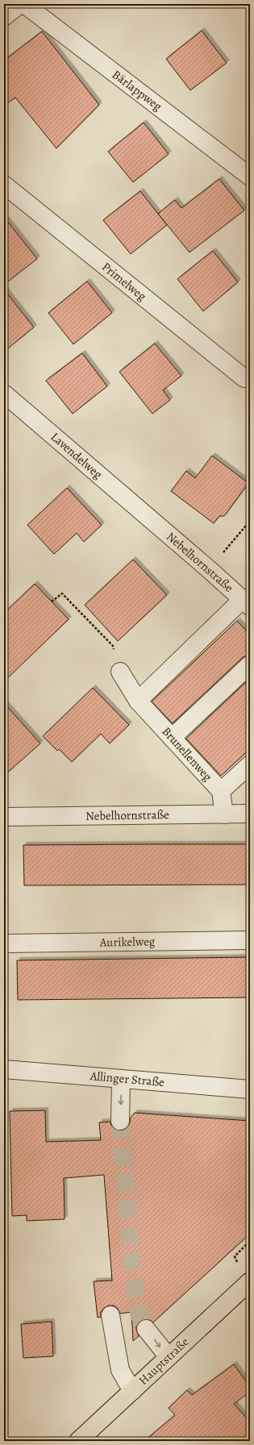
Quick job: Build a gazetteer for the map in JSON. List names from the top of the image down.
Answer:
{
  "streets": {
    "main road": ["Hauptstraße"],
    "street": [
      "Bärlappweg",
      "Primelweg",
      "Lavendelweg",
      "Nebelhornstraße",
      "Brunellenweg",
      "Aurikelweg",
      "Allinger Straße"
    ]
  },
  "crossings": [
    ["Lavendelweg", "Nebelhornstraße"],
    ["Nebelhornstraße", "Brunellenweg"]
  ]
}
